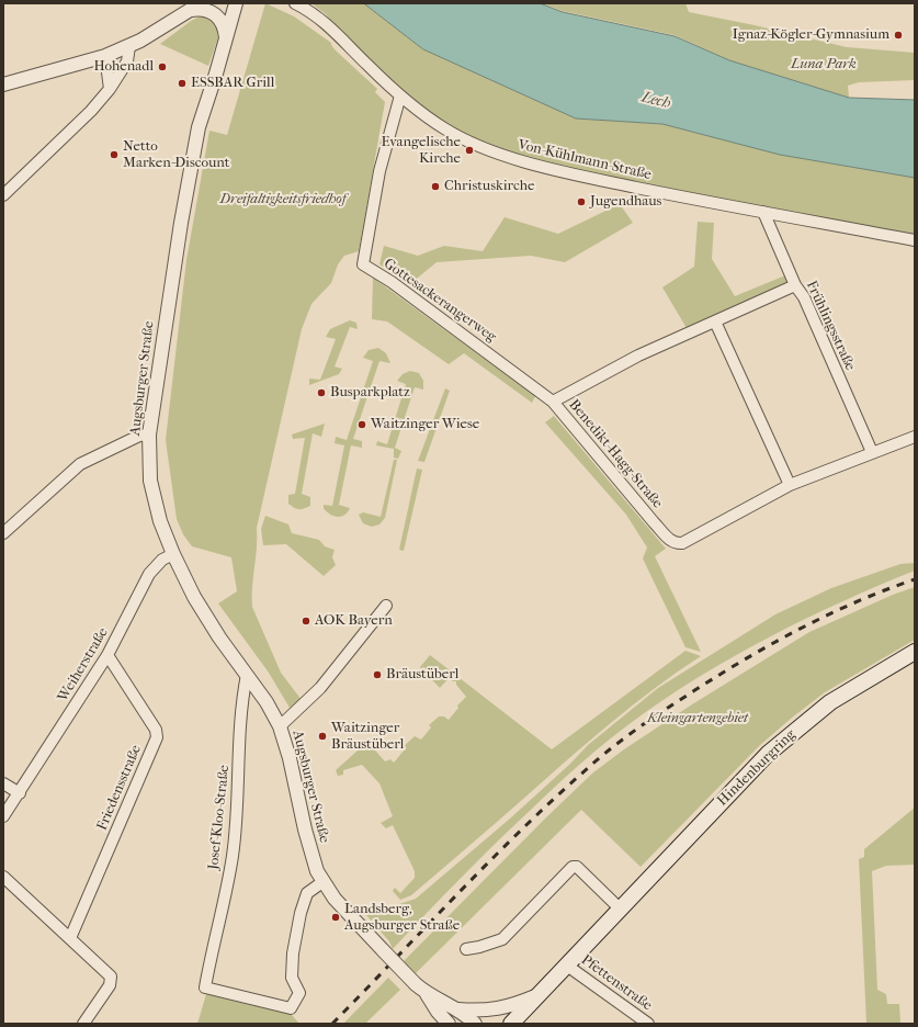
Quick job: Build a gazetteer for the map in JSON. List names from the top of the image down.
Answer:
{
  "streets": {
    "main road": ["Hindenburgring"],
    "street": [
      "Von-Kühlmann-Straße",
      "Gottesackerangerweg",
      "Frühlingsstraße",
      "Augsburger Straße",
      "Benedikt-Hagg-Straße",
      "Weiherstraße",
      "Friedensstraße",
      "Josef-Kloo-Straße",
      "Pfettenstraße"
    ]
  },
  "crossings": [
    ["Von-Kühlmann-Straße", "Gottesackerangerweg"],
    ["Von-Kühlmann-Straße", "Frühlingsstraße"],
    ["Gottesackerangerweg", "Benedikt-Hagg-Straße"],
    ["Frühlingsstraße", "Benedikt-Hagg-Straße"],
    ["Augsburger Straße", "Weiherstraße"],
    ["Augsburger Straße", "Josef-Kloo-Straße"],
    ["Weiherstraße", "Friedensstraße"],
    ["Hindenburgring", "Pfettenstraße"]
  ],
  "water": ["Lech"],
  "parks": ["Luna Park", "Dreifaltigkeitsfriedhof", "Kleingartengebiet"],
  "places": [
    "Ignaz-Kögler-Gymnasium",
    "Hohenadl",
    "ESSBAR Grill",
    "Evangelische Kirche",
    "Netto Marken-Discount",
    "Christuskirche",
    "Jugendhaus",
    "Busparkplatz",
    "Waitzinger Wiese",
    "AOK Bayern",
    "Bräustüberl",
    "Waitzinger Bräustüberl",
    "Landsberg, Augsburger Straße"
  ]
}
